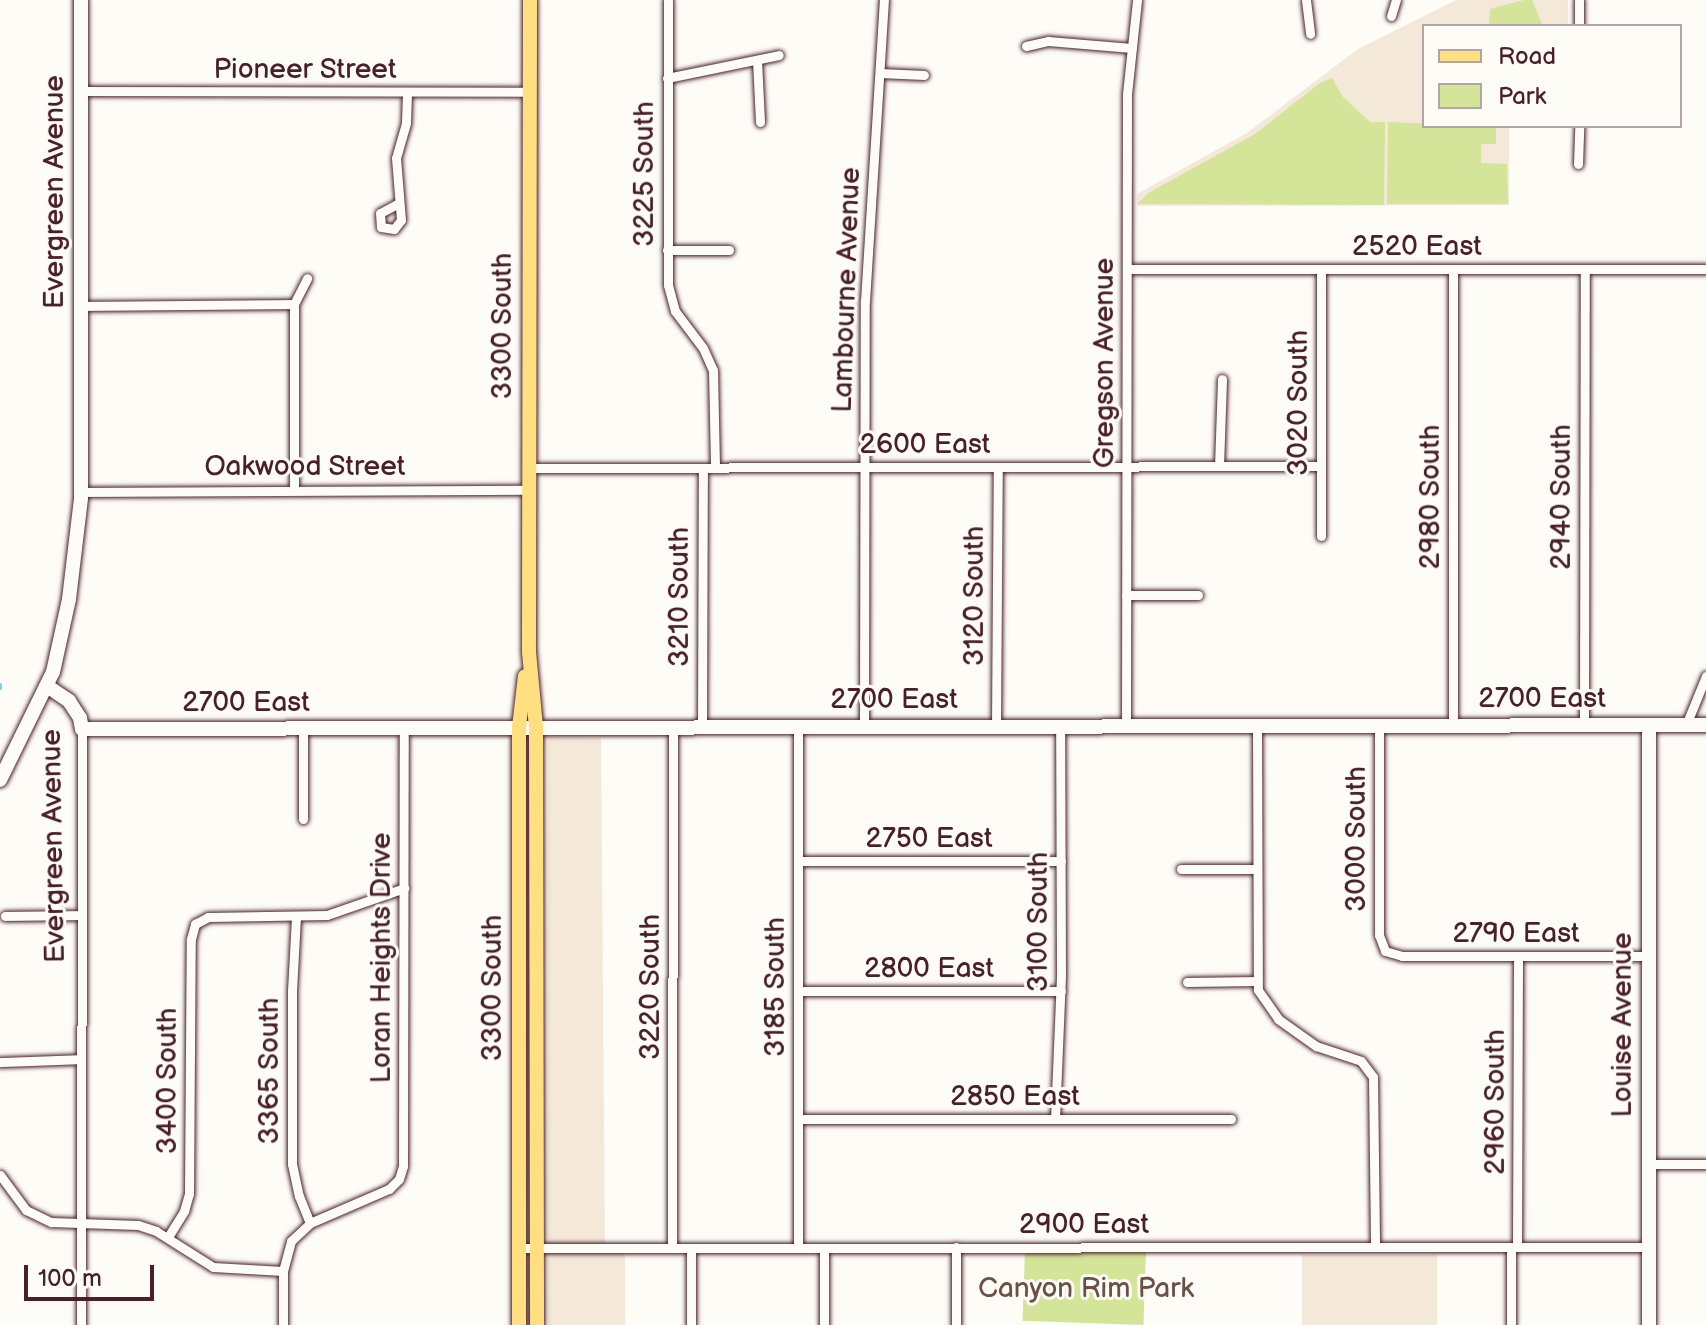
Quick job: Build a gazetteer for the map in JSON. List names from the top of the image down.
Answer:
{
  "streets": {
    "main road": ["3300 South"],
    "street": [
      "Pioneer Street",
      "3225 South",
      "Evergreen Avenue",
      "2520 East",
      "Lambourne Avenue",
      "Gregson Avenue",
      "3020 South",
      "2600 East",
      "Oakwood Street",
      "2980 South",
      "2940 South",
      "3120 South",
      "3210 South",
      "2700 East",
      "2750 East",
      "3000 South",
      "3100 South",
      "2790 East",
      "Loran Heights Drive",
      "2800 East",
      "3220 South",
      "3185 South",
      "Louise Avenue",
      "3365 South",
      "3400 South",
      "2850 East",
      "2960 South",
      "2900 East"
    ]
  },
  "crossings": [
    ["Pioneer Street", "Evergreen Avenue"],
    ["Pioneer Street", "3300 South"],
    ["3225 South", "2600 East"],
    ["Evergreen Avenue", "Oakwood Street"],
    ["Evergreen Avenue", "2700 East"],
    ["2520 East", "Gregson Avenue"],
    ["2520 East", "3020 South"],
    ["2520 East", "2980 South"],
    ["2520 East", "2940 South"],
    ["Lambourne Avenue", "2600 East"],
    ["Lambourne Avenue", "2700 East"],
    ["3300 South", "2600 East"],
    ["3300 South", "Oakwood Street"],
    ["3300 South", "2700 East"],
    ["3300 South", "2900 East"],
    ["Gregson Avenue", "2600 East"],
    ["Gregson Avenue", "2700 East"],
    ["3020 South", "2600 East"],
    ["2600 East", "3120 South"],
    ["2600 East", "3210 South"],
    ["2980 South", "2700 East"],
    ["2940 South", "2700 East"],
    ["3120 South", "2700 East"],
    ["3210 South", "2700 East"],
    ["2700 East", "3000 South"],
    ["2700 East", "3100 South"],
    ["2700 East", "Loran Heights Drive"],
    ["2700 East", "3220 South"],
    ["2700 East", "3185 South"],
    ["2700 East", "Louise Avenue"],
    ["2750 East", "3100 South"],
    ["2750 East", "3185 South"],
    ["3000 South", "2790 East"],
    ["3100 South", "2800 East"],
    ["3100 South", "2850 East"],
    ["2790 East", "Louise Avenue"],
    ["2790 East", "2960 South"],
    ["Loran Heights Drive", "3365 South"],
    ["2800 East", "3185 South"],
    ["3220 South", "2900 East"],
    ["3185 South", "2850 East"],
    ["3185 South", "2900 East"],
    ["Louise Avenue", "2900 East"],
    ["3365 South", "3400 South"],
    ["2960 South", "2900 East"]
  ],
  "parks": ["Canyon Rim Park"],
  "legend": ["Road", "Park"],
  "scale_bar": "100 m"
}
